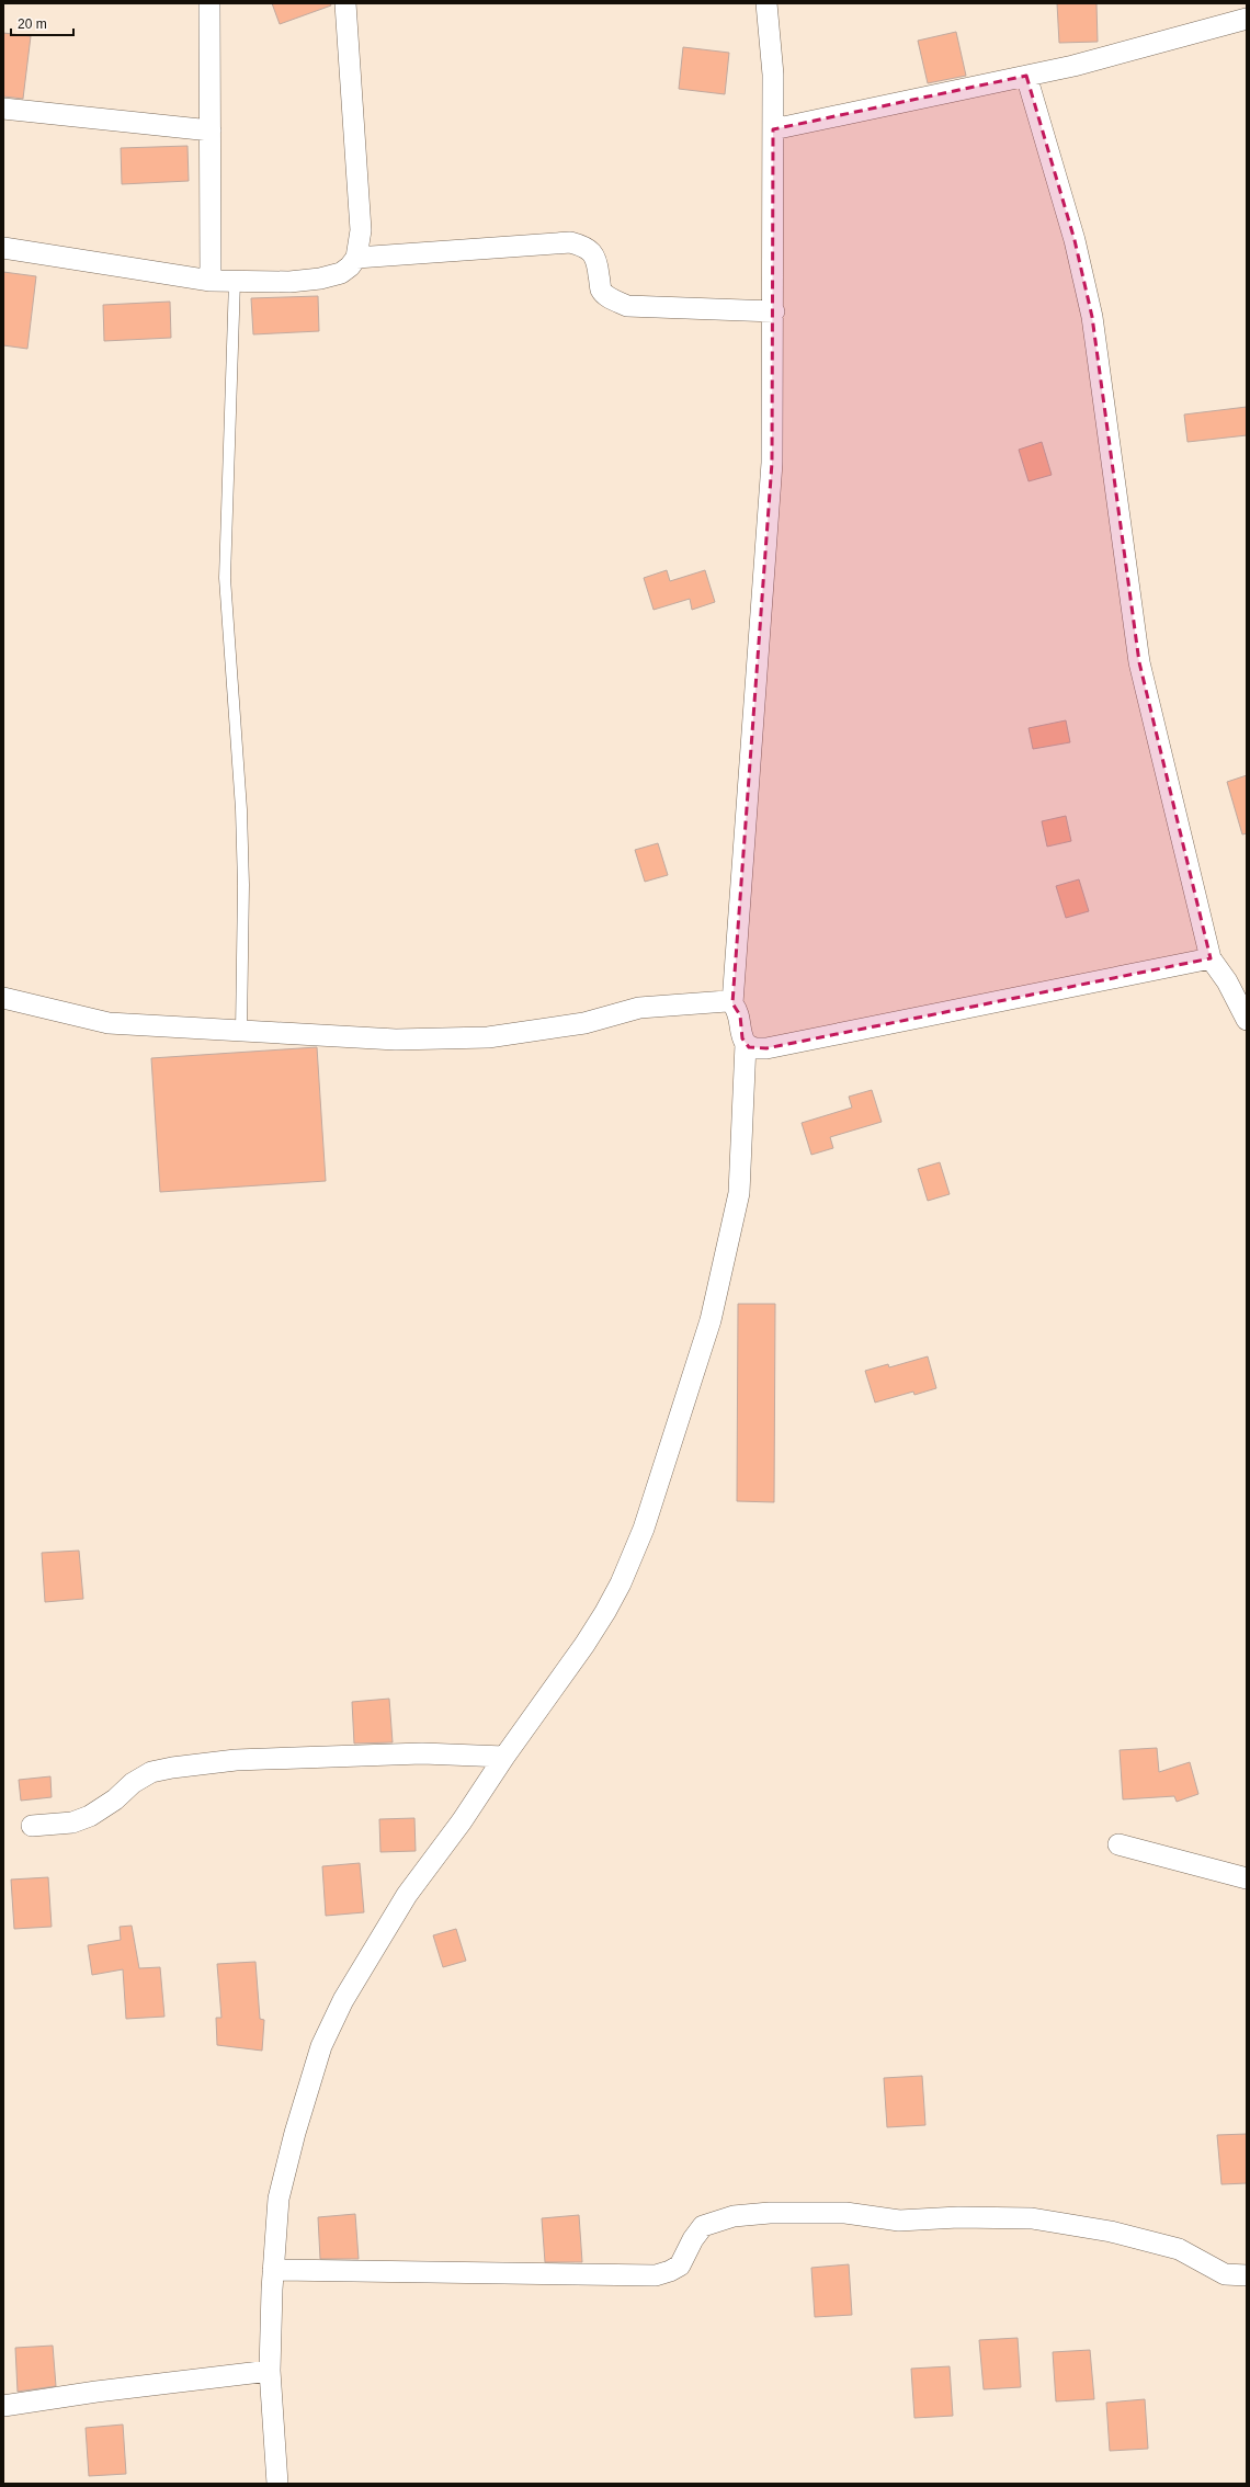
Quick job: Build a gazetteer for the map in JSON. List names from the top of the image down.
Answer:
{
  "scale_bar": "20 m"
}
